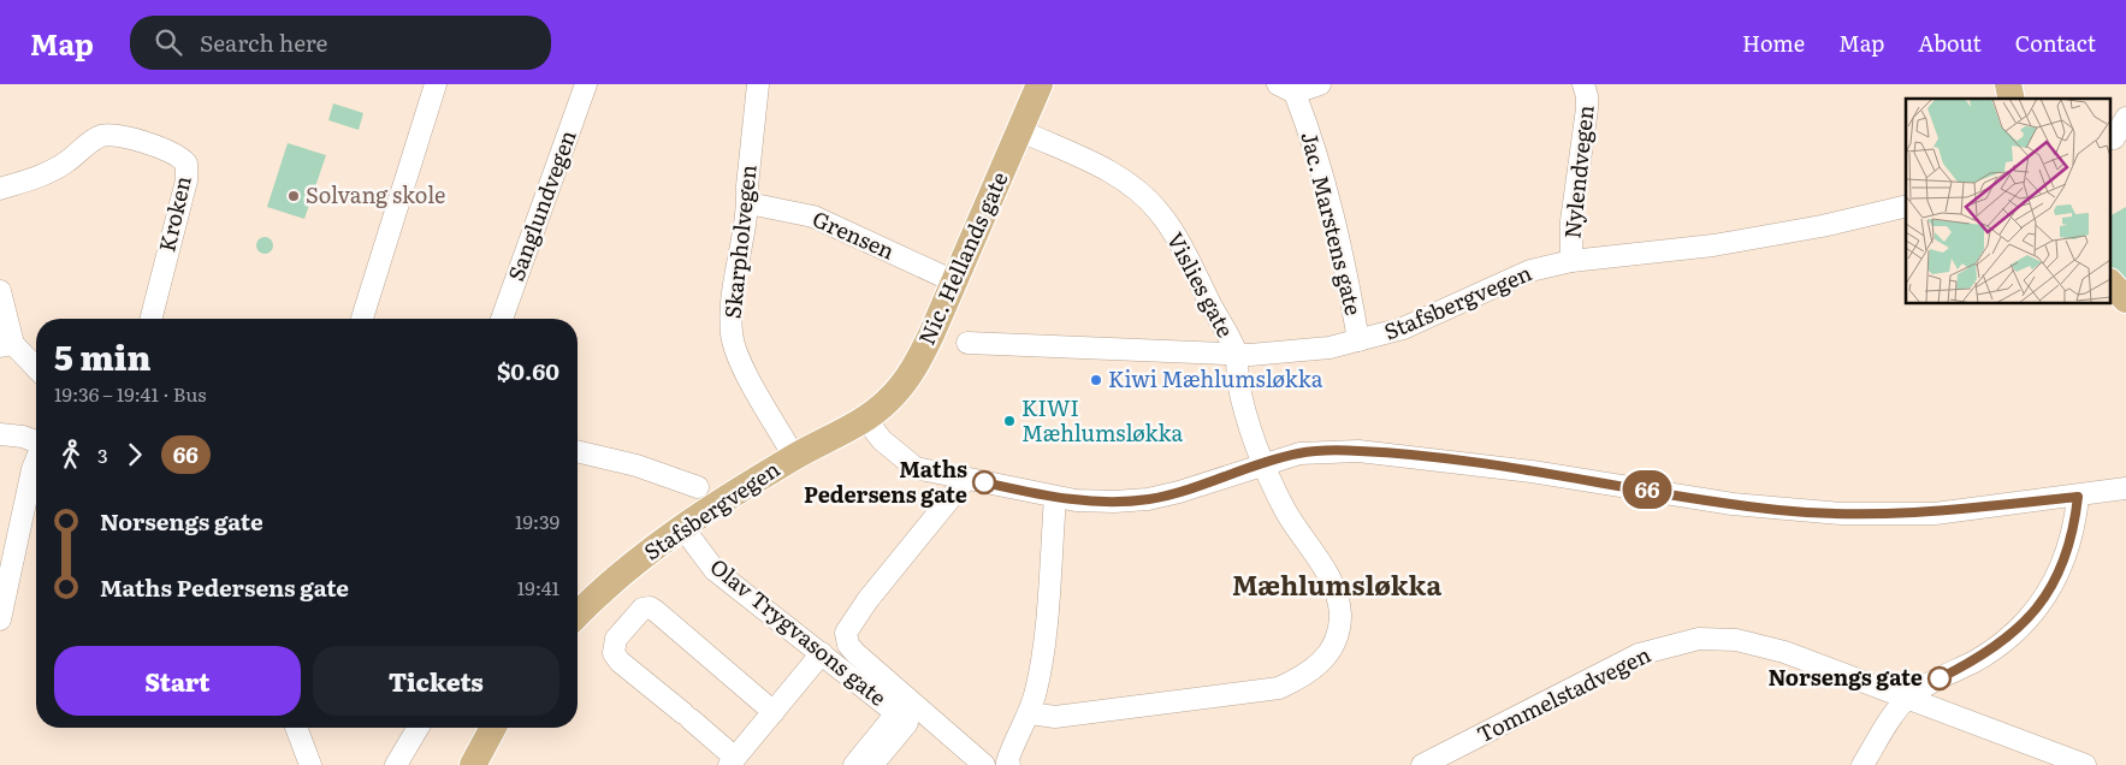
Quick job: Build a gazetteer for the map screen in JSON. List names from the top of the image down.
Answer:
{
  "streets": {
    "main road": ["Nic. Hellands gate", "Stafsbergvegen"],
    "street": [
      "Nylendvegen",
      "Sanglundvegen",
      "Kroken",
      "Jac. Marstens gate",
      "Grensen",
      "Skarpholvegen",
      "Vislies gate",
      "Olav Trygvasons gate",
      "Tommelstadvegen"
    ]
  },
  "crossings": [
    ["Nylendvegen", "Stafsbergvegen"],
    ["Jac. Marstens gate", "Stafsbergvegen"],
    ["Grensen", "Skarpholvegen"],
    ["Grensen", "Nic. Hellands gate"],
    ["Skarpholvegen", "Stafsbergvegen"],
    ["Nic. Hellands gate", "Vislies gate"],
    ["Nic. Hellands gate", "Stafsbergvegen"],
    ["Vislies gate", "Stafsbergvegen"],
    ["Stafsbergvegen", "Olav Trygvasons gate"]
  ],
  "districts": ["Mæhlumsløkka"],
  "places": [
    "Solvang skole",
    "Kiwi Mæhlumsløkka",
    "KIWI Mæhlumsløkka",
    "Maths Pedersens gate",
    "Norsengs gate"
  ],
  "lines": ["bus line 66"],
  "page": {
    "header": "Map",
    "search": "Search here",
    "nav": [
      "Home",
      "Map",
      "About",
      "Contact"
    ],
    "on_map": "66",
    "heading": ["5 min", "19:36 – 19:41 · Bus", "$0.60"],
    "legs": ["3", "66"],
    "list": [
      {
        "name": "Norsengs gate",
        "value": "19:39"
      },
      {
        "name": "Maths Pedersens gate",
        "value": "19:41"
      }
    ],
    "buttons": ["Start", "Tickets"]
  }
}
